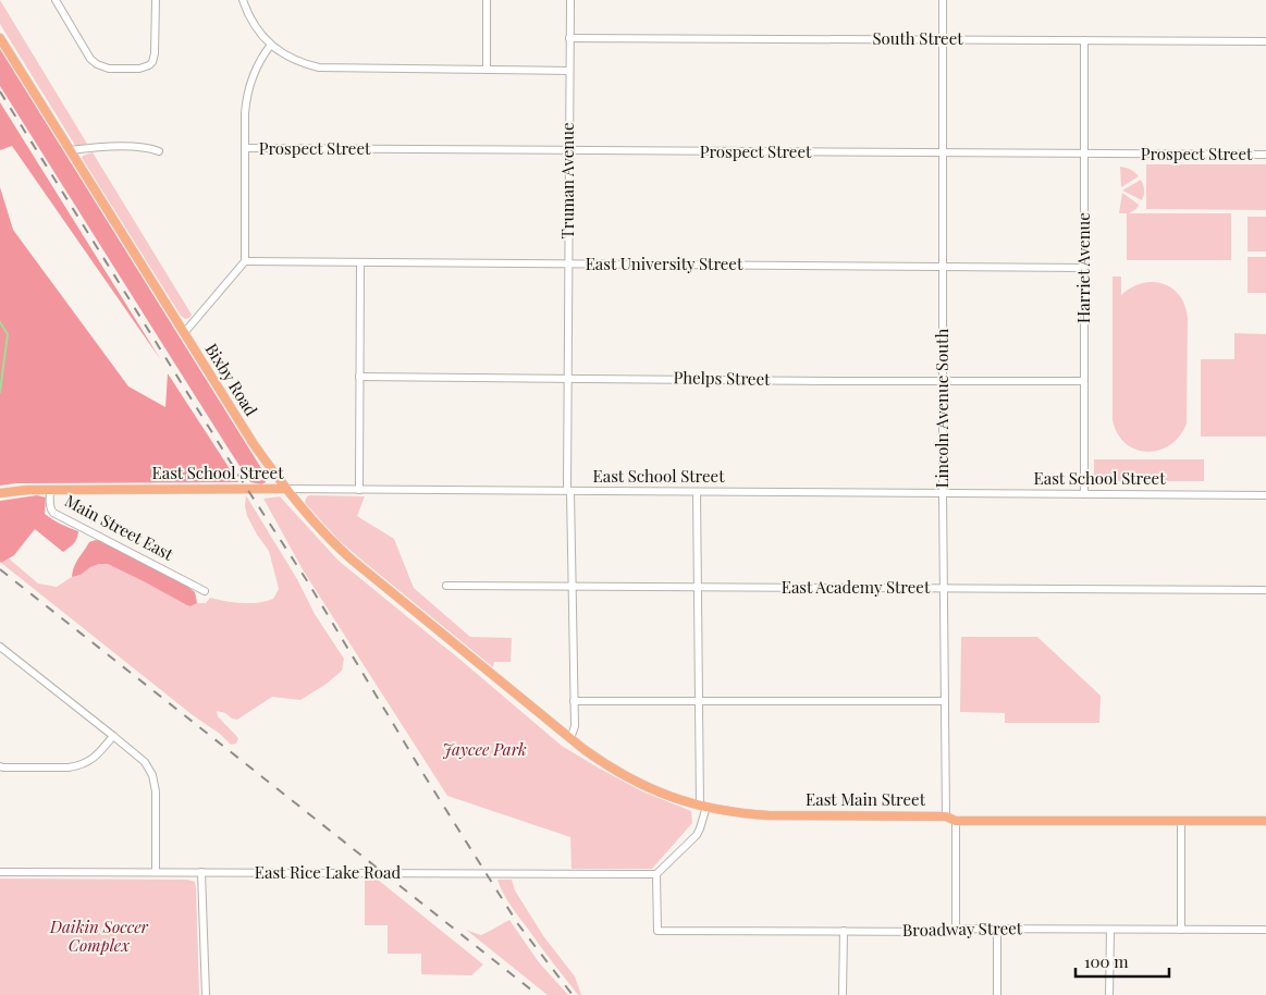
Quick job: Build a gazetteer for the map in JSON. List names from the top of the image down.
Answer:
{
  "streets": {
    "main road": [
      "Bixby Road",
      "East School Street",
      "Main Street East",
      "East Main Street"
    ],
    "street": [
      "South Street",
      "Prospect Street",
      "Truman Avenue",
      "East University Street",
      "Harriet Avenue",
      "Phelps Street",
      "Lincoln Avenue South",
      "East Academy Street",
      "East Rice Lake Road",
      "Broadway Street"
    ]
  },
  "crossings": [
    ["South Street", "Truman Avenue"],
    ["South Street", "Harriet Avenue"],
    ["South Street", "Lincoln Avenue South"],
    ["Prospect Street", "Truman Avenue"],
    ["Prospect Street", "Harriet Avenue"],
    ["Prospect Street", "Lincoln Avenue South"],
    ["Truman Avenue", "East University Street"],
    ["Truman Avenue", "Phelps Street"],
    ["Truman Avenue", "East School Street"],
    ["Truman Avenue", "East Academy Street"],
    ["Truman Avenue", "East Main Street"],
    ["East University Street", "Harriet Avenue"],
    ["East University Street", "Lincoln Avenue South"],
    ["Harriet Avenue", "Phelps Street"],
    ["Harriet Avenue", "East School Street"],
    ["Phelps Street", "Lincoln Avenue South"],
    ["Bixby Road", "East School Street"],
    ["Bixby Road", "East Main Street"],
    ["Lincoln Avenue South", "East School Street"],
    ["Lincoln Avenue South", "East Academy Street"],
    ["Lincoln Avenue South", "East Main Street"],
    ["East School Street", "Main Street East"],
    ["East Rice Lake Road", "Broadway Street"]
  ],
  "parks": ["Jaycee Park", "Daikin Soccer Complex"],
  "scale_bar": "100 m"
}
